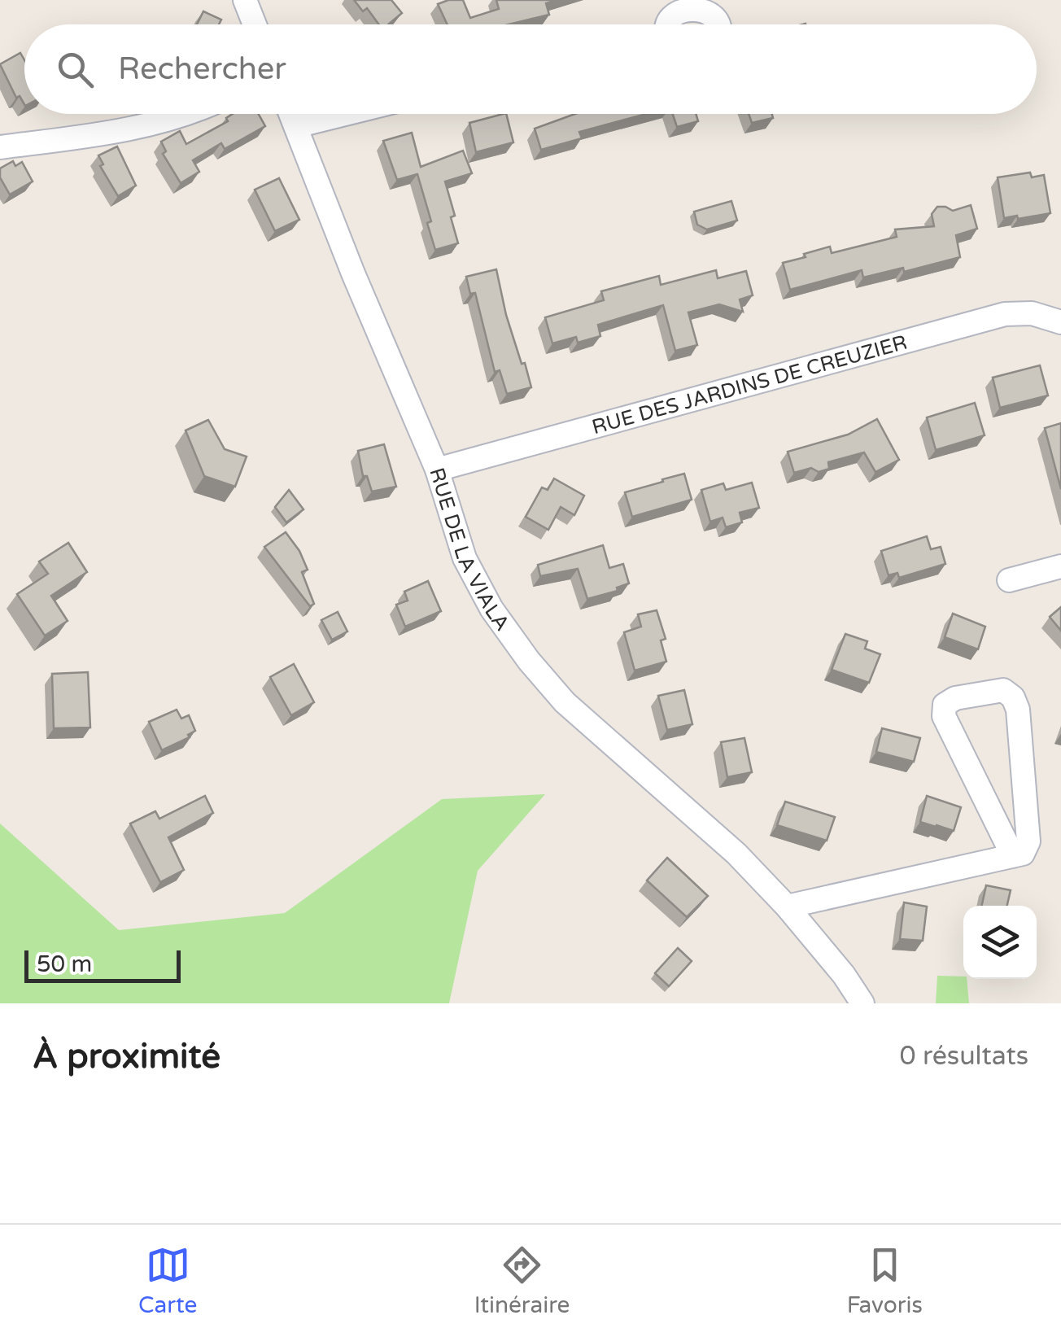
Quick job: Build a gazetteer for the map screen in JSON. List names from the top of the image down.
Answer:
{
  "streets": {
    "street": ["RUE DES JARDINS DE CREUZIER", "RUE DE LA VIALA"]
  },
  "crossings": [
    ["RUE DES JARDINS DE CREUZIER", "RUE DE LA VIALA"]
  ],
  "scale_bar": "50 m",
  "page": {
    "search": "Rechercher",
    "scale": "50 m",
    "heading": ["À proximité", "0 résultats"],
    "nav": ["Carte", "Itinéraire", "Favoris"]
  }
}
